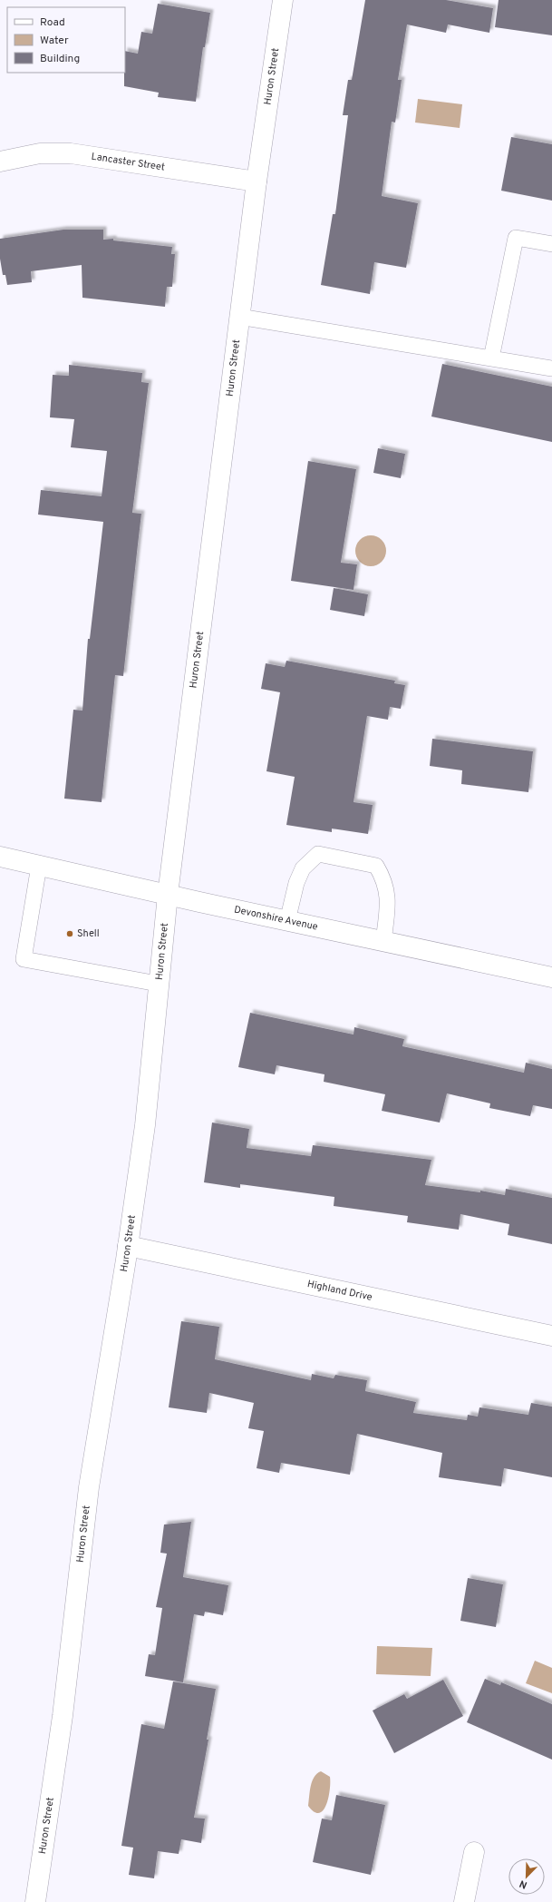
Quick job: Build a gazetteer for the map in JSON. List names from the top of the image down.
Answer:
{
  "streets": {
    "street": [
      "Huron Street",
      "Lancaster Street",
      "Devonshire Avenue",
      "Highland Drive"
    ]
  },
  "crossings": [
    ["Huron Street", "Lancaster Street"],
    ["Huron Street", "Devonshire Avenue"],
    ["Huron Street", "Highland Drive"]
  ],
  "places": ["Shell"],
  "legend": ["Road", "Water", "Building"],
  "north": "bottom left"
}
